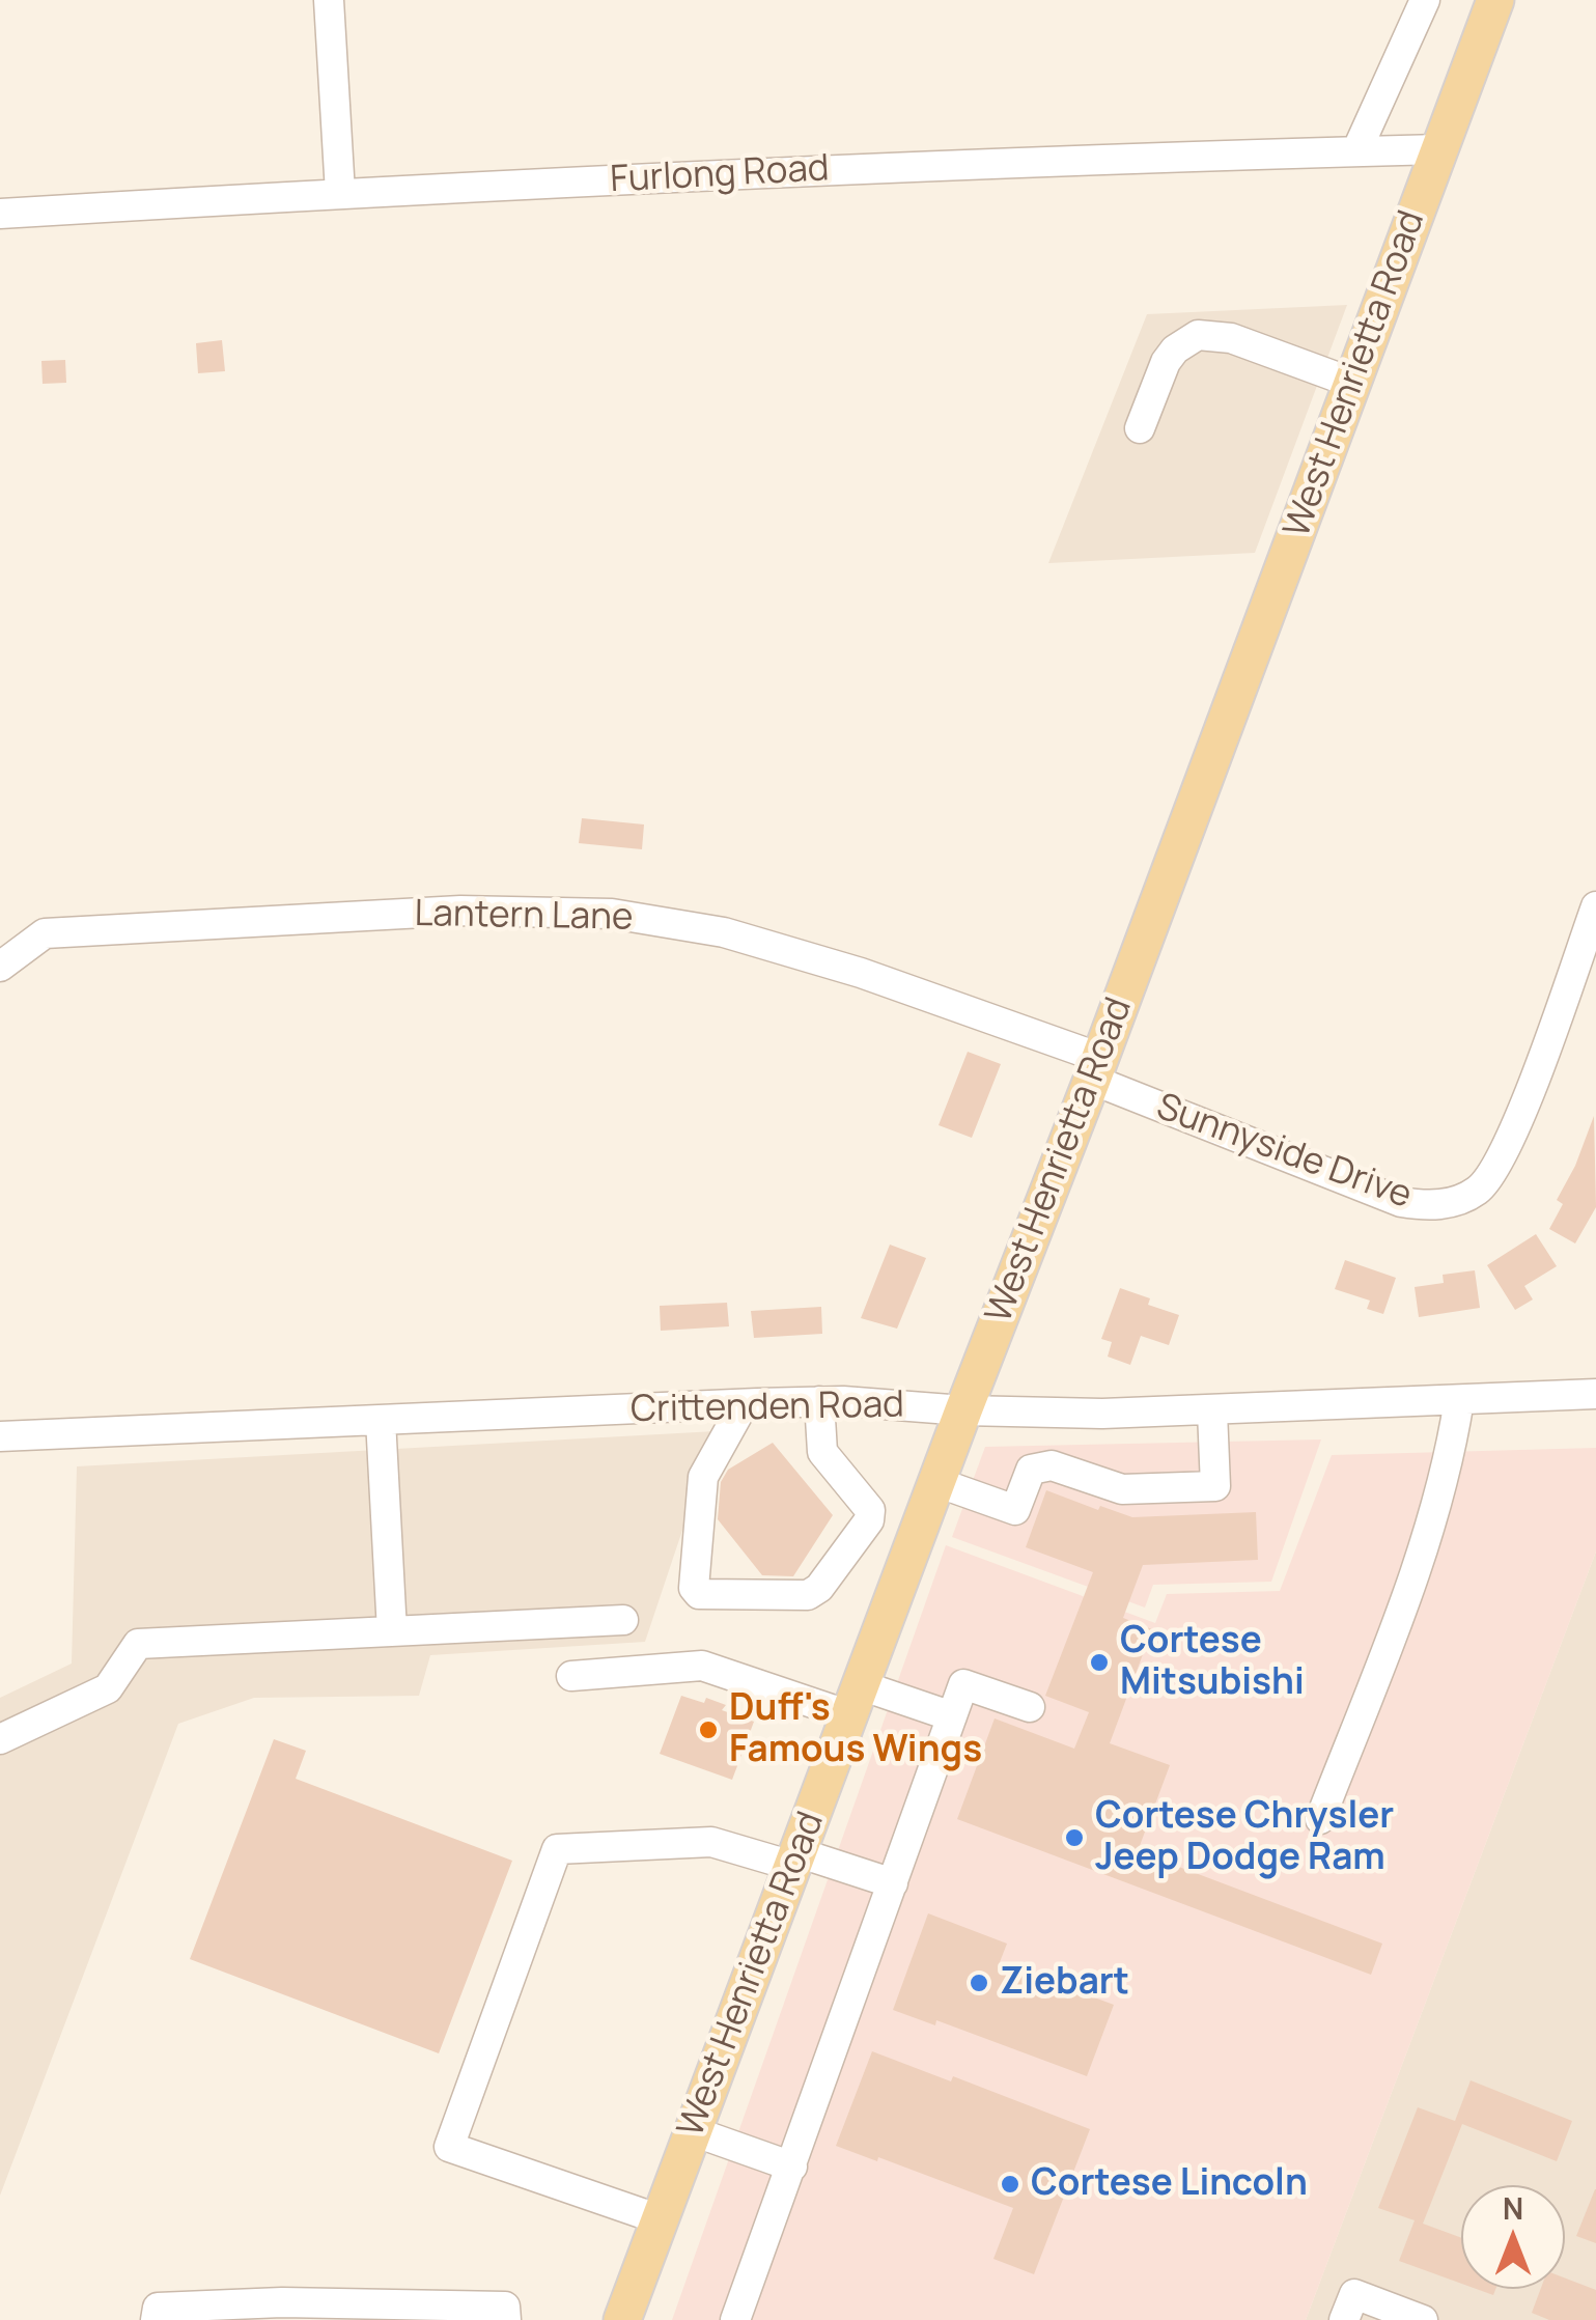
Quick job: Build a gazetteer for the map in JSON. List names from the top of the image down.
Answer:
{
  "streets": {
    "main road": ["West Henrietta Road"],
    "street": [
      "Furlong Road",
      "Lantern Lane",
      "Sunnyside Drive",
      "Crittenden Road"
    ]
  },
  "crossings": [
    ["Furlong Road", "West Henrietta Road"],
    ["West Henrietta Road", "Lantern Lane"],
    ["West Henrietta Road", "Sunnyside Drive"],
    ["West Henrietta Road", "Crittenden Road"],
    ["Lantern Lane", "Sunnyside Drive"]
  ],
  "places": [
    "Cortese Mitsubishi",
    "Duff's Famous Wings",
    "Cortese Chrysler Jeep Dodge Ram",
    "Ziebart",
    "Cortese Lincoln"
  ],
  "north": "top"
}
